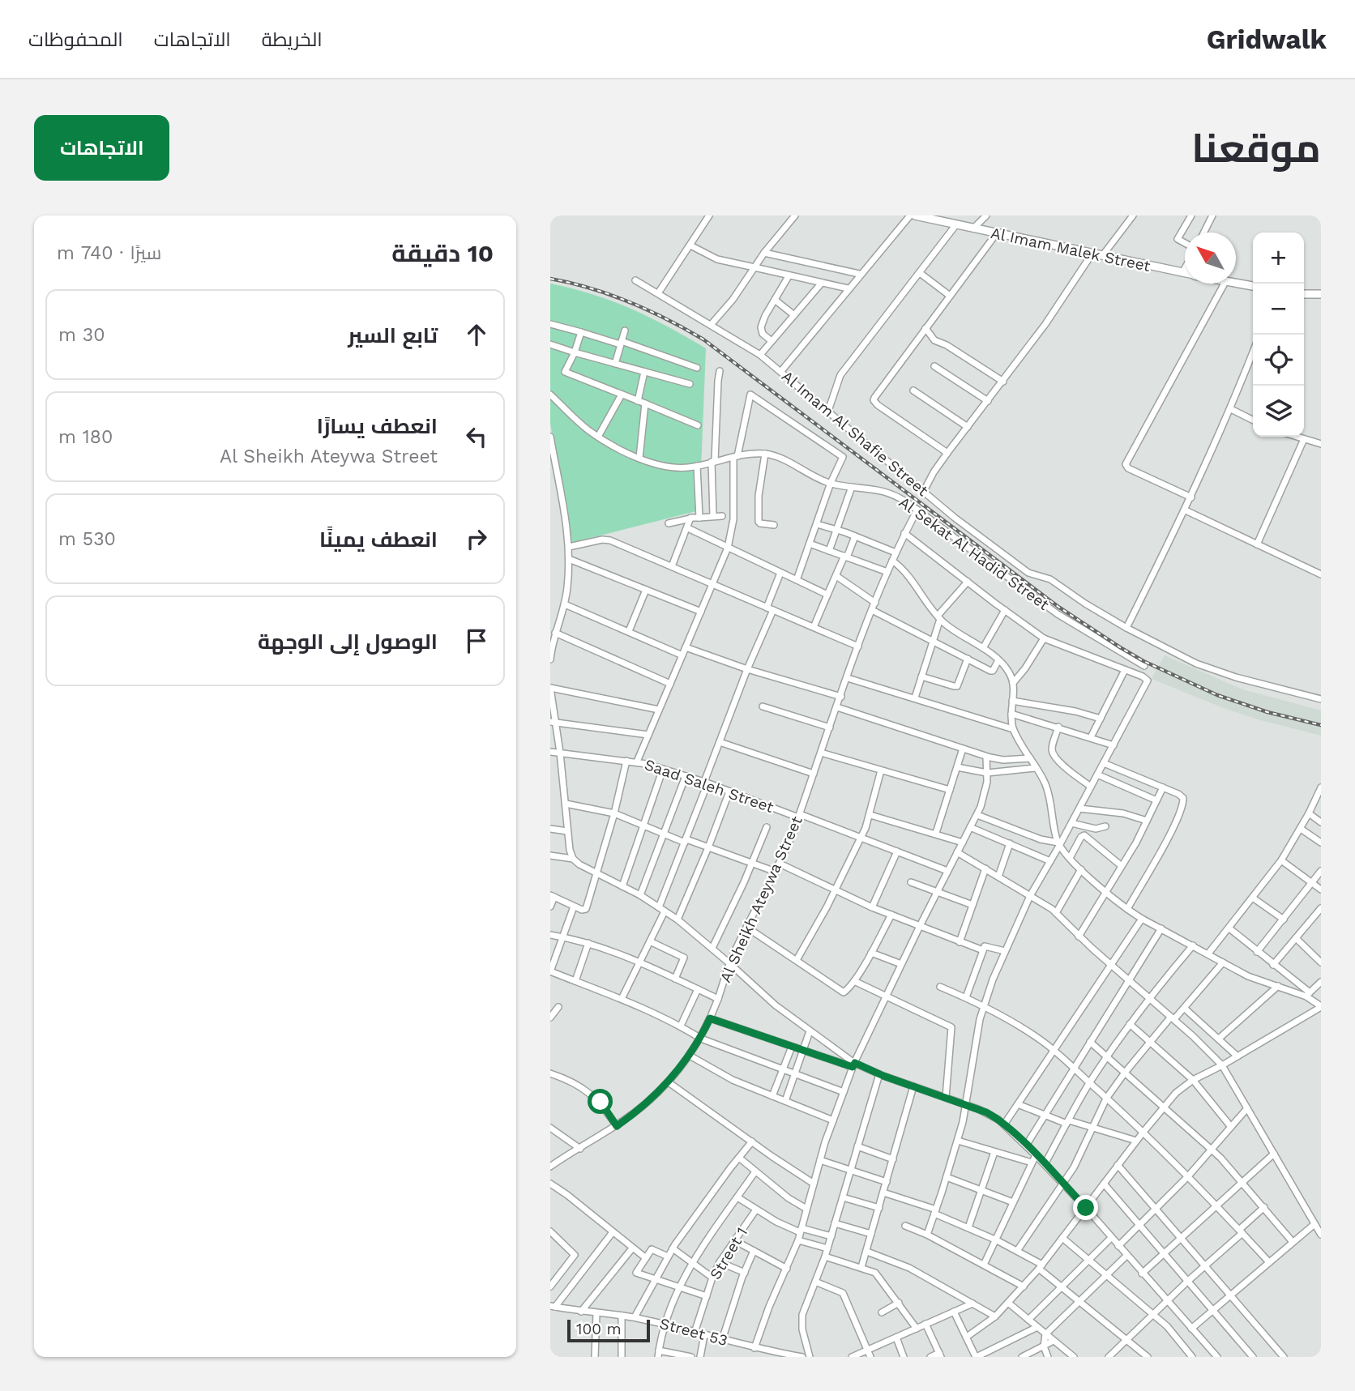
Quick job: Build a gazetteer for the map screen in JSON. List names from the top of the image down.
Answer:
{
  "streets": {
    "street": [
      "Al Imam Malek Street",
      "Al Imam Al Shafie Street",
      "Al Sekat Al Hadid Street",
      "Saad Saleh Street",
      "Al Sheikh Ateywa Street",
      "Street 1",
      "Street 53"
    ]
  },
  "crossings": [
    ["Al Sekat Al Hadid Street", "Al Sheikh Ateywa Street"],
    ["Saad Saleh Street", "Al Sheikh Ateywa Street"],
    ["Street 1", "Street 53"]
  ],
  "scale_bar": "100 m",
  "north": "top left",
  "page": {
    "header": "Gridwalk",
    "nav": ["الخريطة", "الاتجاهات", "المحفوظات"],
    "title": "موقعنا",
    "buttons": "الاتجاهات",
    "heading": ["10 دقيقة", "سيرًا · 740 m"],
    "map_buttons": ["+", "−"],
    "list": [
      ["تابع السير", "30 m"],
      ["انعطف يسارًا", "Al Sheikh Ateywa Street", "180 m"],
      ["انعطف يمينًا", "530 m"],
      "الوصول إلى الوجهة"
    ],
    "scale": "100 m"
  }
}
